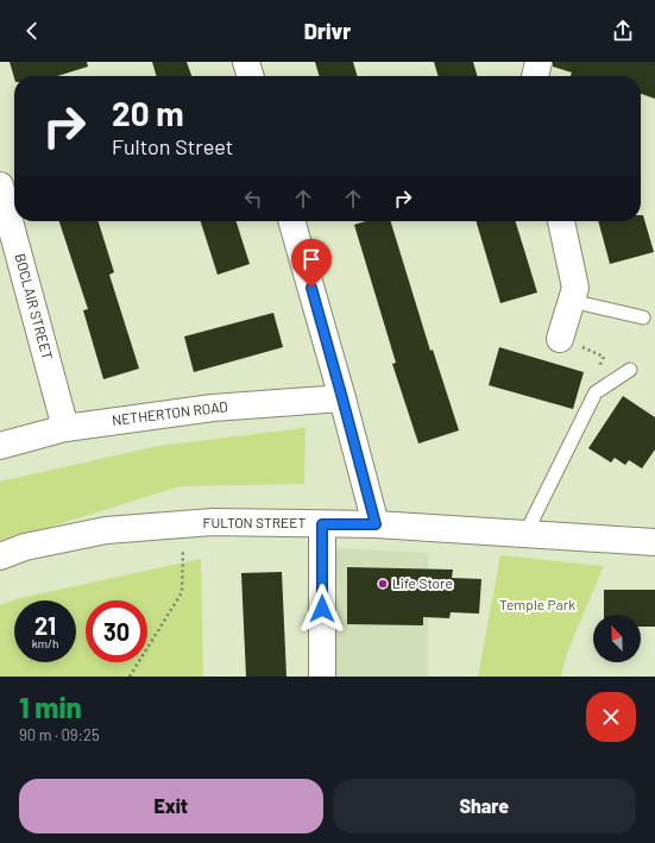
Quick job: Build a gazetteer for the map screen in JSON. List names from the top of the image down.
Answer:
{
  "streets": {
    "street": ["BOCLAIR STREET", "NETHERTON ROAD", "FULTON STREET"]
  },
  "crossings": [
    ["BOCLAIR STREET", "NETHERTON ROAD"]
  ],
  "parks": ["Temple Park"],
  "places": ["Life Store"],
  "north": "top left",
  "page": {
    "header": "Drivr",
    "turn": ["20 m", "Fulton Street"],
    "speed": "21 km/h",
    "limit": "30",
    "heading": ["1 min", "90 m · 09:25"],
    "buttons": ["Exit", "Share"]
  }
}
